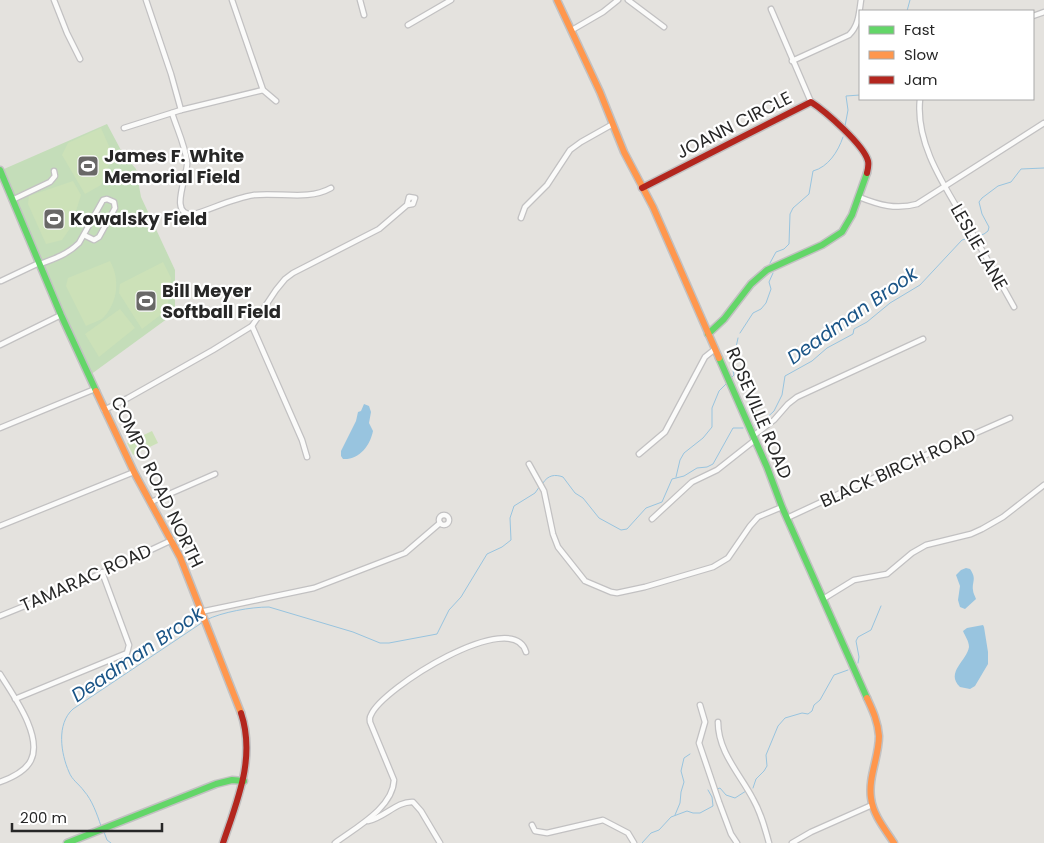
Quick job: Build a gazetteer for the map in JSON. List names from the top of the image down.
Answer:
{
  "streets": {
    "street": [
      "JOANN CIRCLE",
      "LESLIE LANE",
      "ROSEVILLE ROAD",
      "BLACK BIRCH ROAD",
      "COMPO ROAD NORTH",
      "TAMARAC ROAD"
    ]
  },
  "crossings": [
    ["JOANN CIRCLE", "ROSEVILLE ROAD"],
    ["ROSEVILLE ROAD", "BLACK BIRCH ROAD"],
    ["COMPO ROAD NORTH", "TAMARAC ROAD"]
  ],
  "water": ["Deadman Brook"],
  "places": {
    "sports": ["James F. White Memorial Field", "Kowalsky Field", "Bill Meyer Softball Field"]
  },
  "legend": ["Fast", "Slow", "Jam"],
  "scale_bar": "200 m"
}
